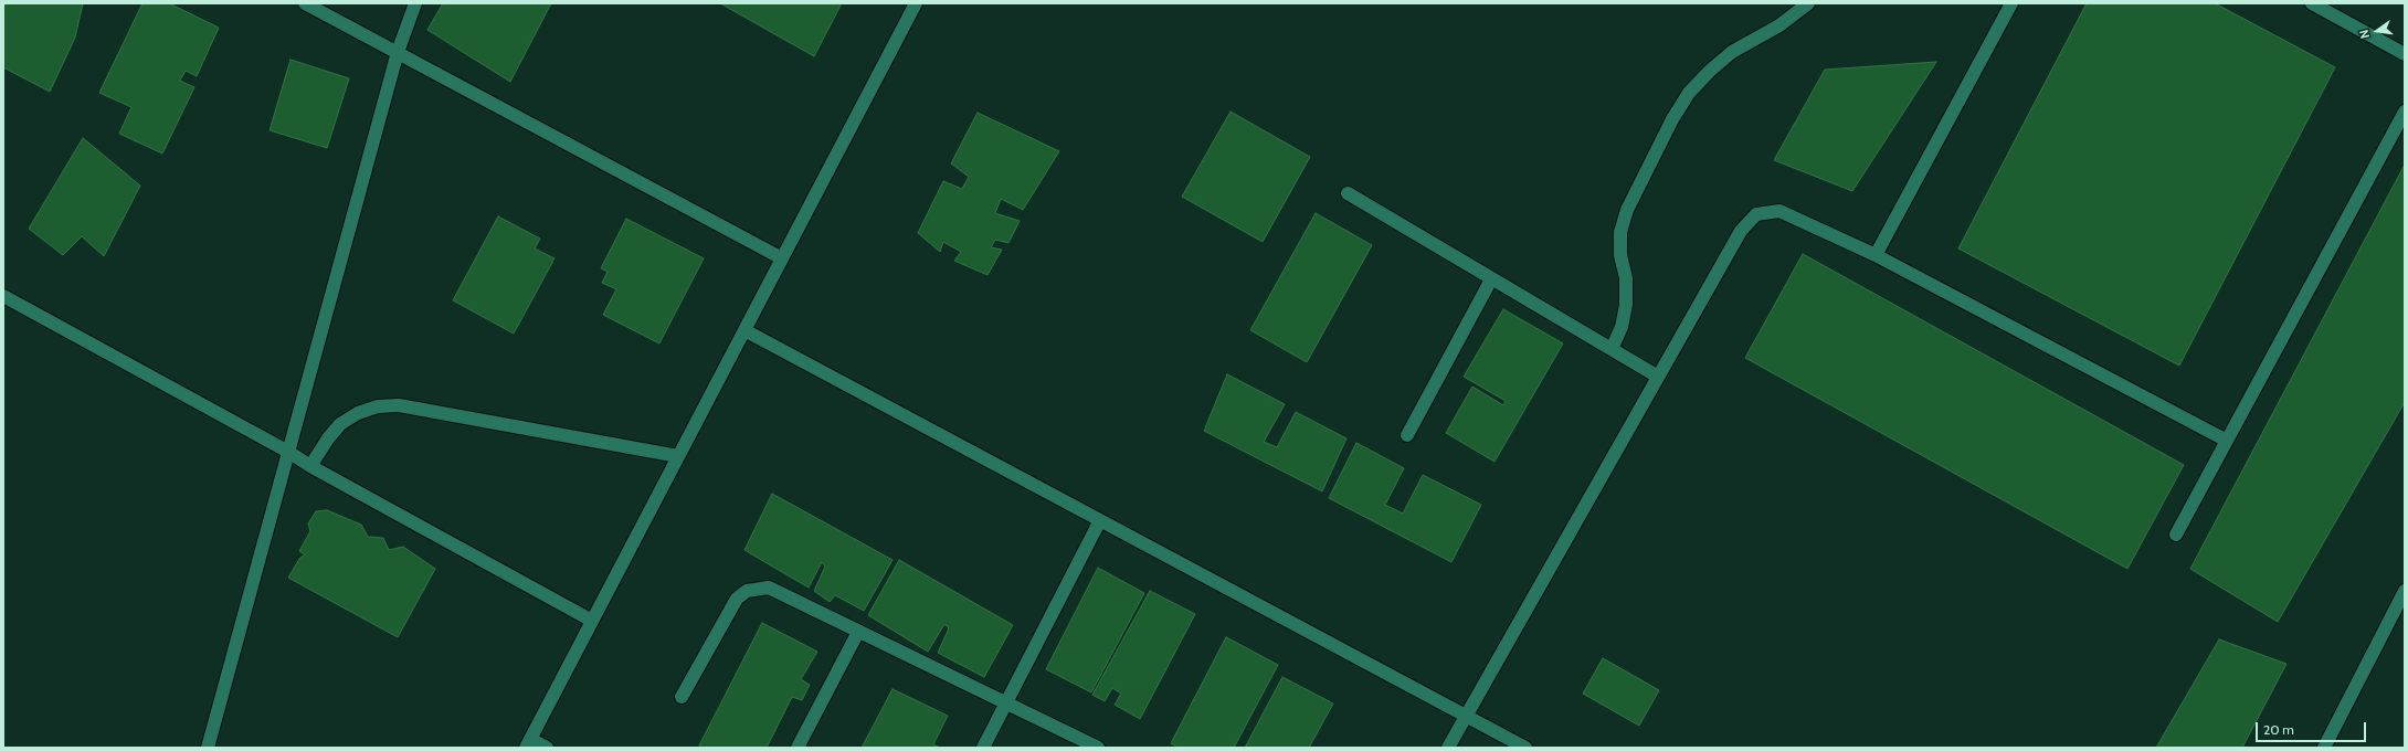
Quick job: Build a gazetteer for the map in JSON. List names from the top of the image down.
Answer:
{
  "scale_bar": "20 m",
  "north": "left"
}
